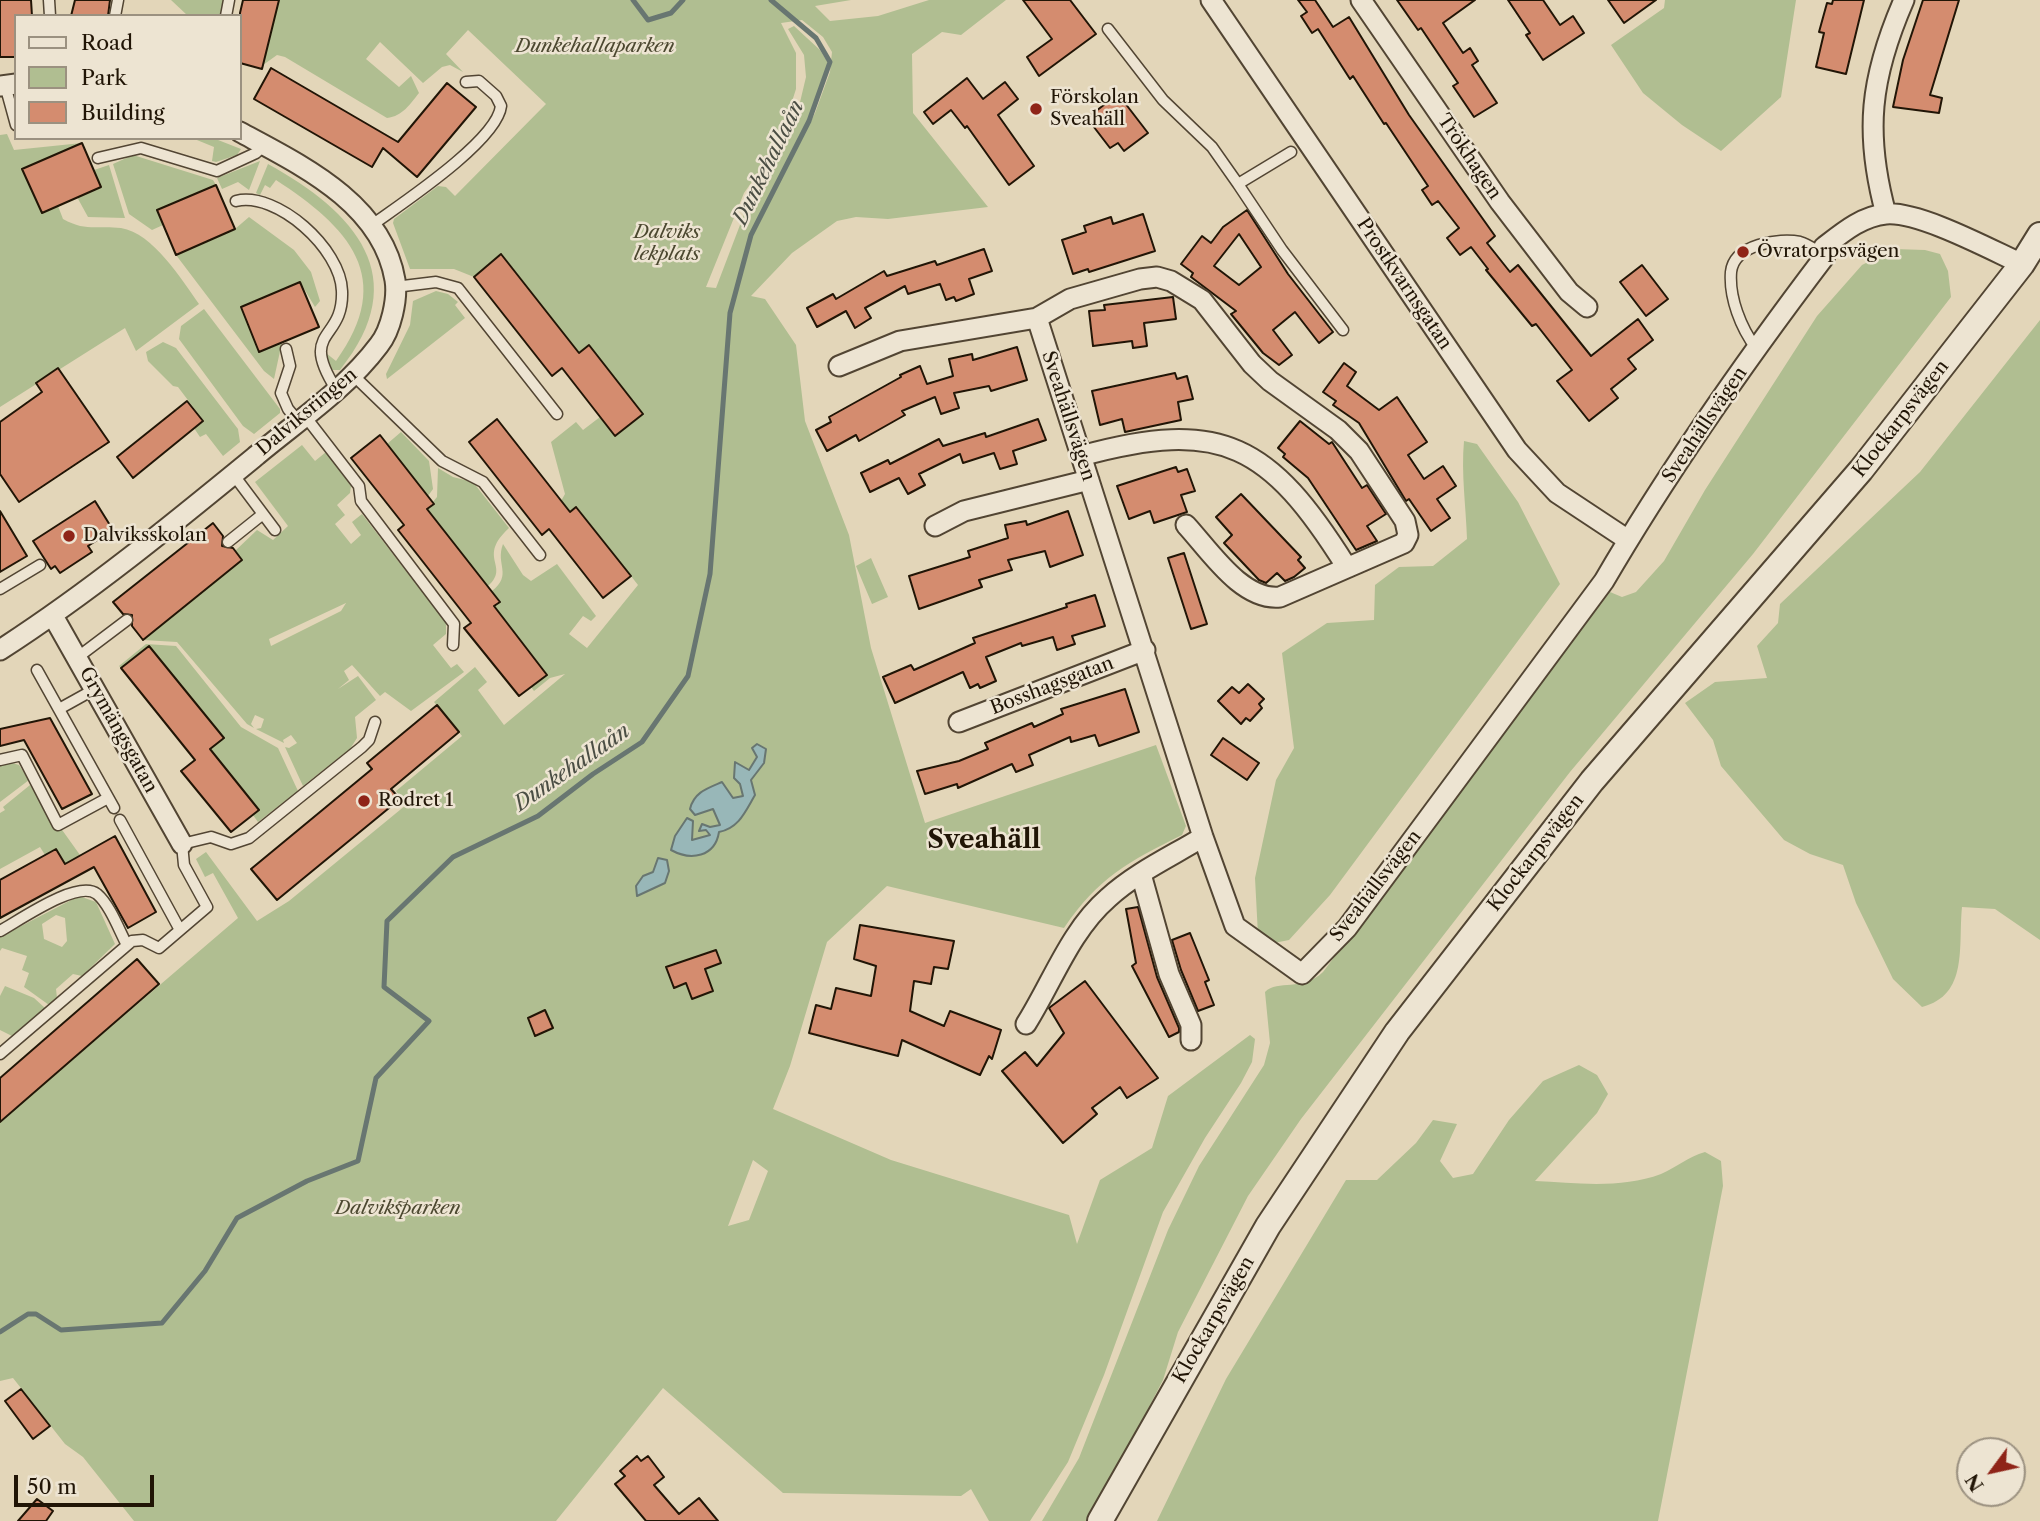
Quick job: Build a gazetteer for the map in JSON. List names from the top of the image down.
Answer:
{
  "streets": {
    "street": [
      "Trökhagen",
      "Prostkvarnsgatan",
      "Dalviksringen",
      "Sveahällsvägen",
      "Klockarpsvägen",
      "Bosshagsgatan",
      "Grymängsgatan"
    ]
  },
  "crossings": [
    ["Prostkvarnsgatan", "Sveahällsvägen"],
    ["Dalviksringen", "Grymängsgatan"],
    ["Sveahällsvägen", "Bosshagsgatan"]
  ],
  "districts": ["Sveahäll"],
  "water": ["Dunkehallaån"],
  "parks": ["Dunkehallaparken", "Dalviks lekplats", "Dalviksparken"],
  "places": [
    "Förskolan Sveahäll",
    "Övratorpsvägen",
    "Dalviksskolan",
    "Rodret 1"
  ],
  "legend": ["Road", "Park", "Building"],
  "scale_bar": "50 m",
  "north": "bottom left"
}
